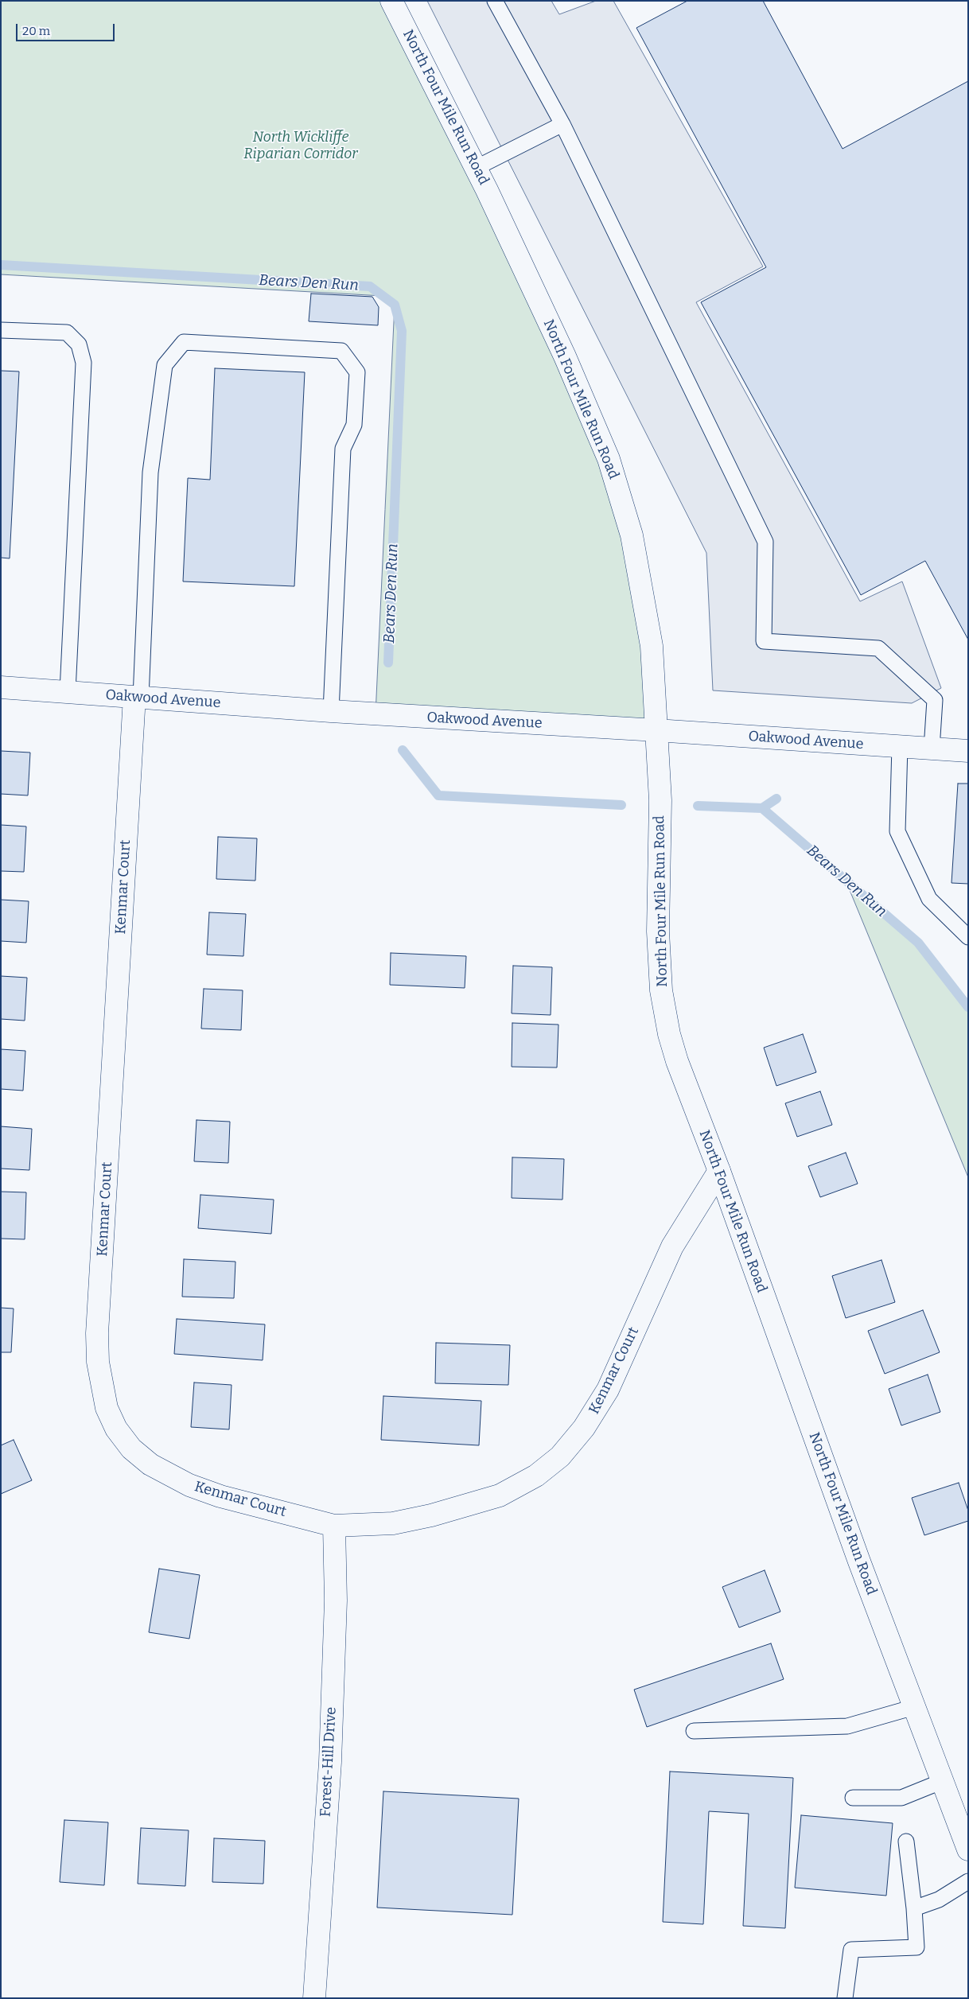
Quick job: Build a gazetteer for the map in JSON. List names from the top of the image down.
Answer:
{
  "streets": {
    "street": [
      "North Four Mile Run Road",
      "Oakwood Avenue",
      "Kenmar Court",
      "Forest-Hill Drive"
    ]
  },
  "crossings": [
    ["North Four Mile Run Road", "Oakwood Avenue"],
    ["North Four Mile Run Road", "Kenmar Court"],
    ["Oakwood Avenue", "Kenmar Court"],
    ["Kenmar Court", "Forest-Hill Drive"]
  ],
  "water": ["Bears Den Run"],
  "parks": ["North Wickliffe Riparian Corridor"],
  "scale_bar": "20 m"
}
